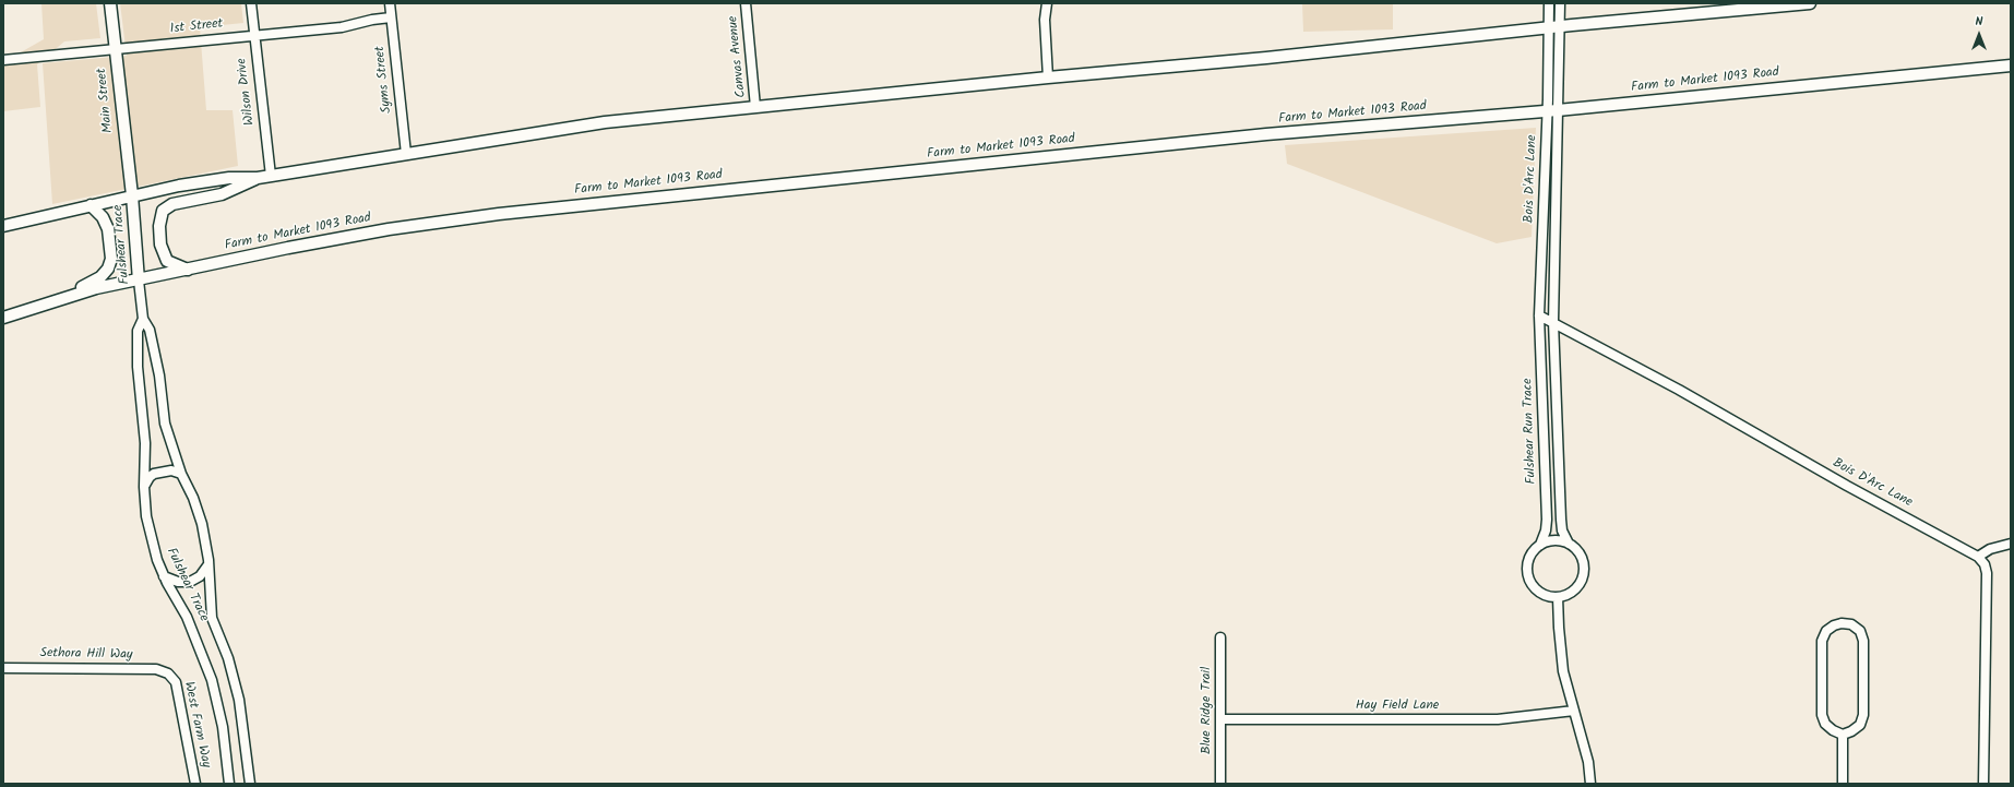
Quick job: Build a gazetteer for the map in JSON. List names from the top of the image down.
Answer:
{
  "streets": {
    "main road": ["Farm to Market 1093 Road", "Main Street", "Fulshear Trace"],
    "street": [
      "1st Street",
      "Canvas Avenue",
      "Syms Street",
      "Wilson Drive",
      "Bois D'Arc Lane",
      "Fulshear Run Trace",
      "Sethora Hill Way",
      "Hay Field Lane",
      "Blue Ridge Trail",
      "West Farm Way"
    ]
  },
  "crossings": [
    ["1st Street", "Syms Street"],
    ["1st Street", "Wilson Drive"],
    ["1st Street", "Main Street"],
    ["Farm to Market 1093 Road", "Bois D'Arc Lane"],
    ["Farm to Market 1093 Road", "Fulshear Trace"],
    ["Main Street", "Fulshear Trace"],
    ["Bois D'Arc Lane", "Fulshear Run Trace"],
    ["Sethora Hill Way", "West Farm Way"],
    ["Hay Field Lane", "Blue Ridge Trail"]
  ],
  "north": "top"
}
